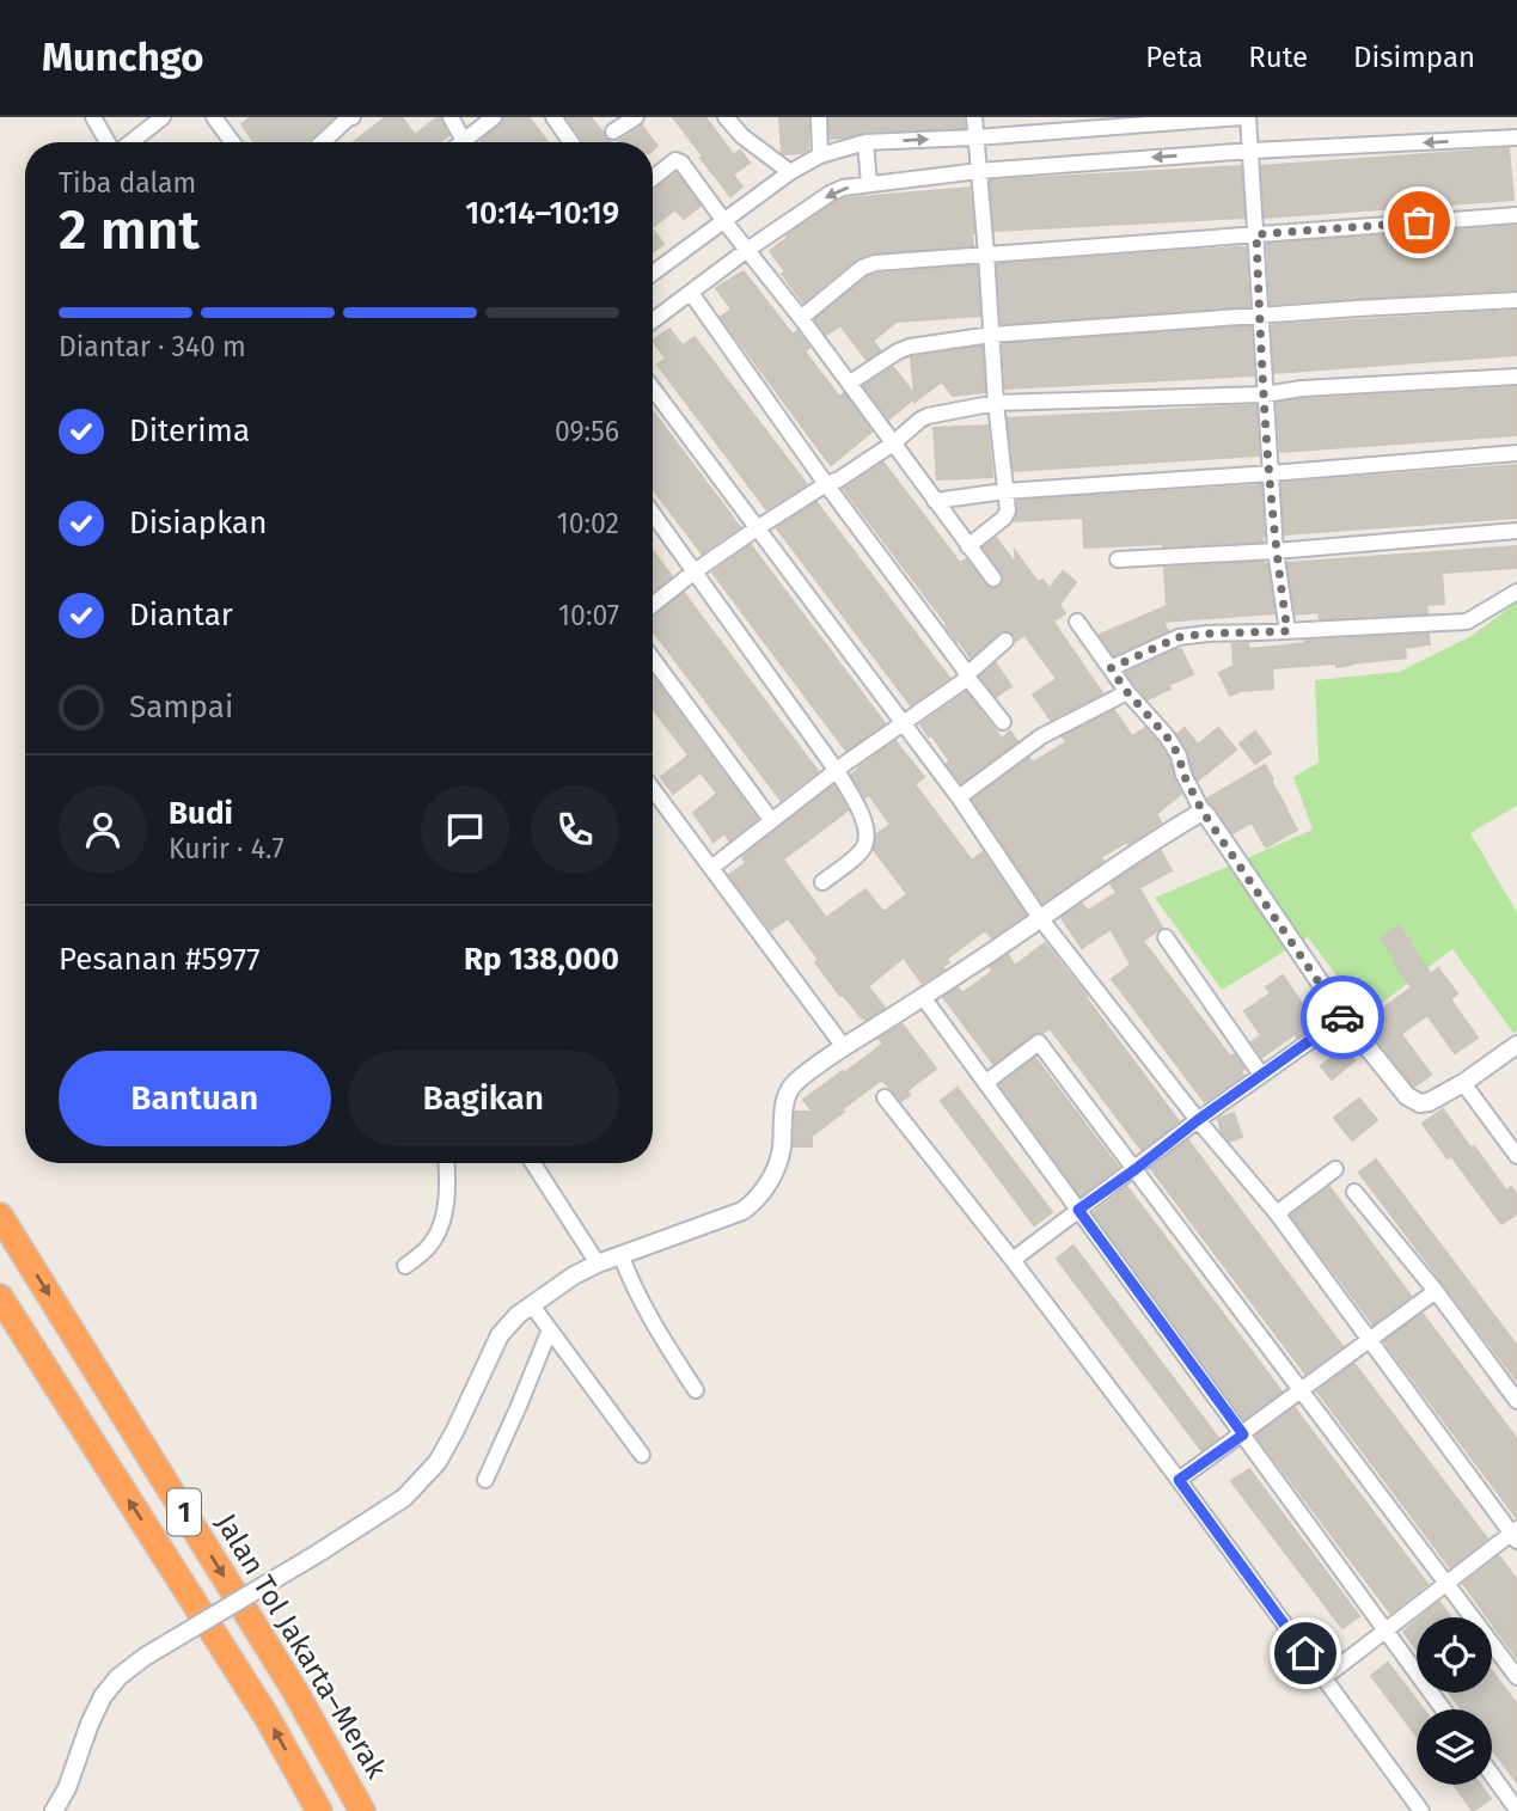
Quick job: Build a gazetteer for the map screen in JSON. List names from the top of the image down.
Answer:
{
  "streets": {
    "highway": ["1", "Jalan Tol Jakarta–Merak"]
  },
  "page": {
    "header": "Munchgo",
    "nav": ["Peta", "Rute", "Disimpan"],
    "heading": ["2 mnt", "Tiba dalam", "10:14–10:19"],
    "panel": [
      "Budi",
      "Kurir · 4.7",
      "Pesanan #5977",
      "Rp 138,000"
    ],
    "bar": "Diantar · 340 m",
    "list": [
      ["Diterima", "09:56"],
      ["Disiapkan", "10:02"],
      ["Diantar", "10:07"],
      "Sampai"
    ],
    "buttons": ["Bantuan", "Bagikan"]
  }
}
